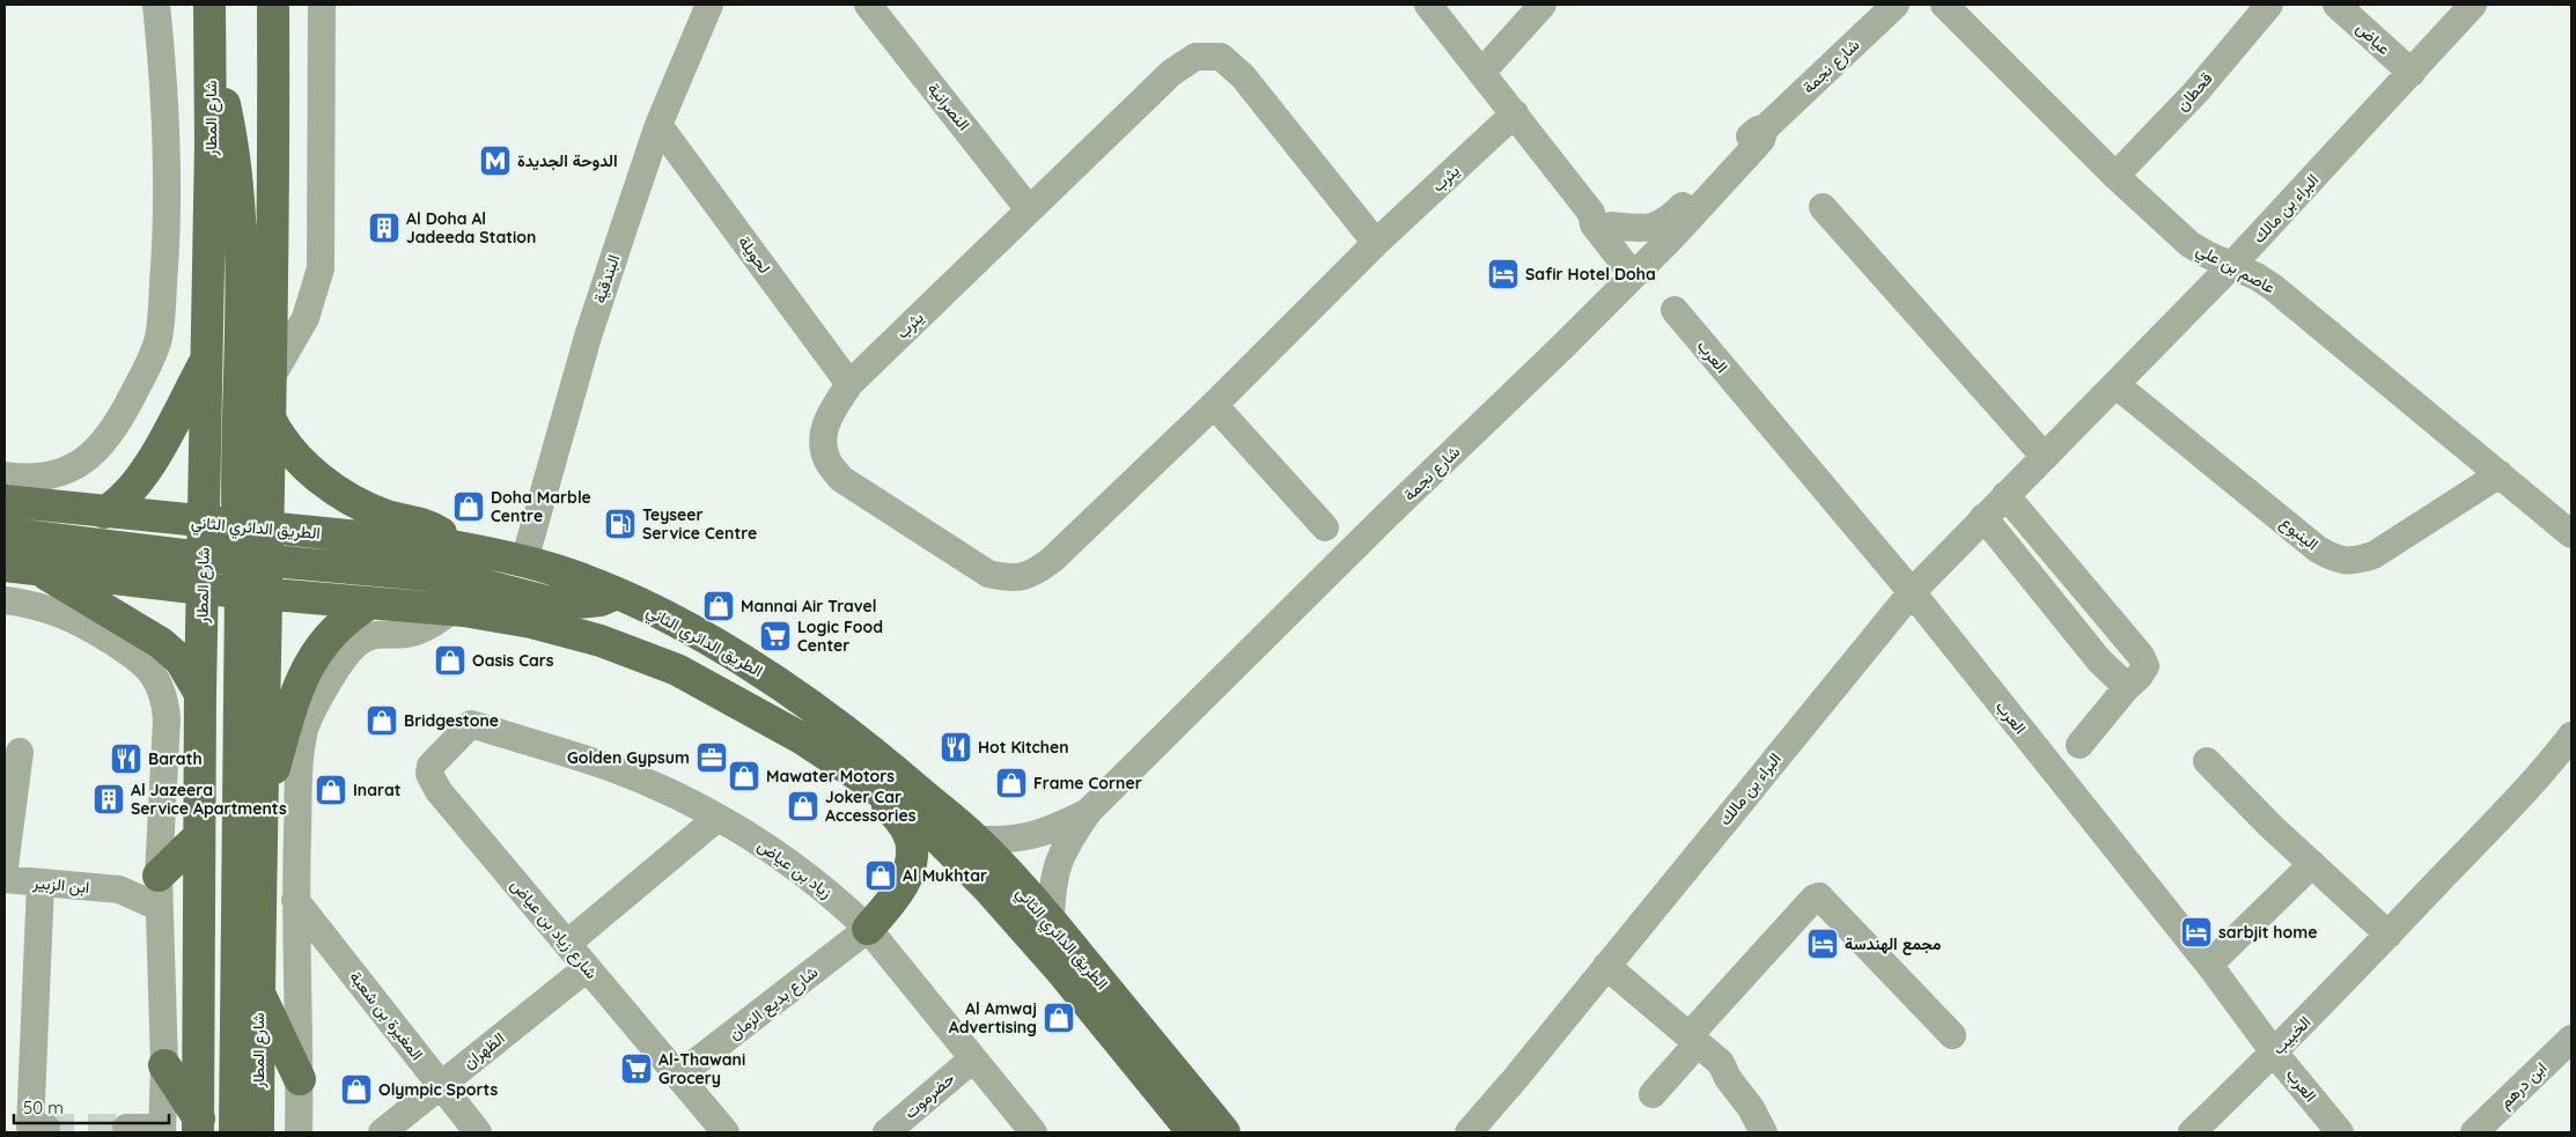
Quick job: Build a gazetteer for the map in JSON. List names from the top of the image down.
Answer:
{
  "streets": {
    "main road": ["شارع المطار", "الطريق الدائري الثاني"],
    "street": [
      "عياض",
      "شارع نجمة",
      "قحطان",
      "النصرانية",
      "يثرب",
      "البراء بن مالك",
      "لحويلة",
      "عاصم بن علي",
      "البندقية",
      "العرب",
      "الينبوع",
      "زياد بن عياض",
      "ابن الزبير",
      "شارع زياد بن عياض",
      "شارع بديع الزمان",
      "المغيرة بن شعبة",
      "الخبيب",
      "الظهران",
      "ابن درهم",
      "حضرموت"
    ]
  },
  "crossings": [
    ["عياض", "البراء بن مالك"],
    ["شارع نجمة", "الطريق الدائري الثاني"],
    ["قحطان", "عاصم بن علي"],
    ["النصرانية", "يثرب"],
    ["شارع المطار", "الطريق الدائري الثاني"],
    ["يثرب", "لحويلة"],
    ["البراء بن مالك", "عاصم بن علي"],
    ["البراء بن مالك", "العرب"],
    ["البراء بن مالك", "الينبوع"],
    ["لحويلة", "البندقية"],
    ["عاصم بن علي", "الينبوع"],
    ["البندقية", "الطريق الدائري الثاني"],
    ["العرب", "الخبيب"],
    ["زياد بن عياض", "شارع زياد بن عياض"],
    ["زياد بن عياض", "شارع بديع الزمان"],
    ["زياد بن عياض", "حضرموت"],
    ["شارع زياد بن عياض", "شارع بديع الزمان"],
    ["شارع زياد بن عياض", "الظهران"],
    ["المغيرة بن شعبة", "الظهران"]
  ],
  "places": {
    "metro station": ["الدوحة الجديدة"],
    "building": ["Al Doha Al Jadeeda Station", "Al Jazeera Service Apartments"],
    "hotel": ["Safir Hotel Doha", "sarbjit home", "مجمع الهندسة"],
    "shop": [
      "Doha Marble Centre",
      "Mannai Air Travel",
      "Oasis Cars",
      "Bridgestone",
      "Mawater Motors",
      "Frame Corner",
      "Inarat",
      "Joker Car Accessories",
      "Al Mukhtar",
      "Al Amwaj Advertising",
      "Olympic Sports"
    ],
    "fuel station": ["Teyseer Service Centre"],
    "supermarket": ["Logic Food Center", "Al-Thawani Grocery"],
    "restaurant": ["Hot Kitchen", "Barath"],
    "office": ["Golden Gypsum"]
  },
  "scale_bar": "50 m"
}
